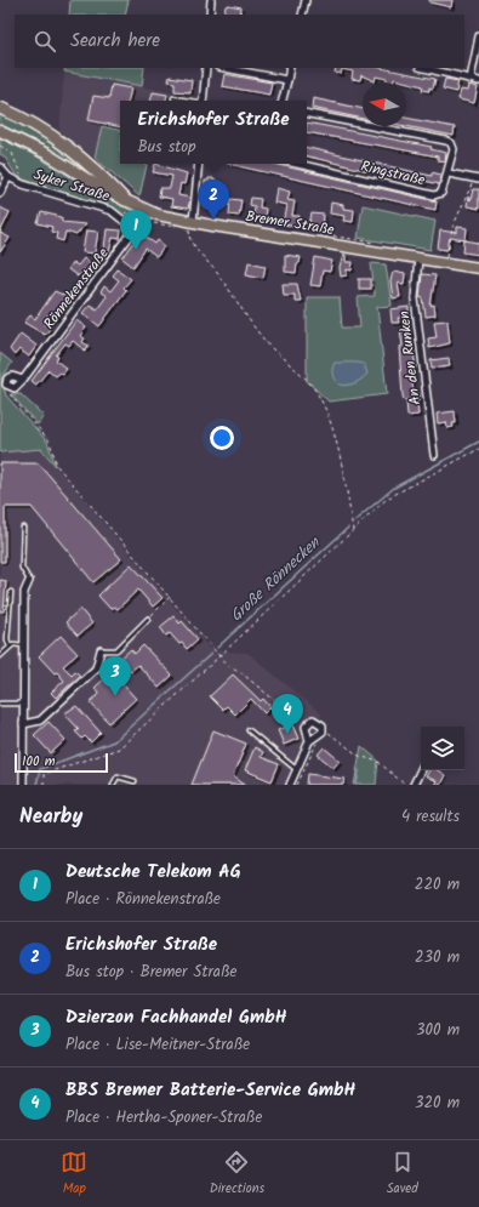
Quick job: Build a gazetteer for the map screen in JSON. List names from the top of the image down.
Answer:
{
  "streets": {
    "main road": ["Bremer Straße"],
    "street": [
      "Ringstraße",
      "Syker Straße",
      "Rönnekenstraße",
      "An den Runken"
    ]
  },
  "crossings": [
    ["Syker Straße", "Rönnekenstraße"],
    ["Bremer Straße", "Rönnekenstraße"],
    ["Bremer Straße", "An den Runken"]
  ],
  "water": ["Große Rönnecken"],
  "scale_bar": "100 m",
  "north": "left",
  "page": {
    "search": "Search here",
    "popup": ["Erichshofer Straße", "Bus stop"],
    "pins": [
      "2",
      "1",
      "3",
      "4"
    ],
    "scale": "100 m",
    "heading": ["Nearby", "4 results"],
    "list": [
      {
        "mark": "1",
        "name": "Deutsche Telekom AG",
        "note": "Place · Rönnekenstraße",
        "value": "220 m"
      },
      {
        "mark": "2",
        "name": "Erichshofer Straße",
        "note": "Bus stop · Bremer Straße",
        "value": "230 m"
      },
      {
        "mark": "3",
        "name": "Dzierzon Fachhandel GmbH",
        "note": "Place · Lise-Meitner-Straße",
        "value": "300 m"
      },
      {
        "mark": "4",
        "name": "BBS Bremer Batterie-Service GmbH",
        "note": "Place · Hertha-Sponer-Straße",
        "value": "320 m"
      }
    ],
    "nav": ["Map", "Directions", "Saved"]
  }
}
